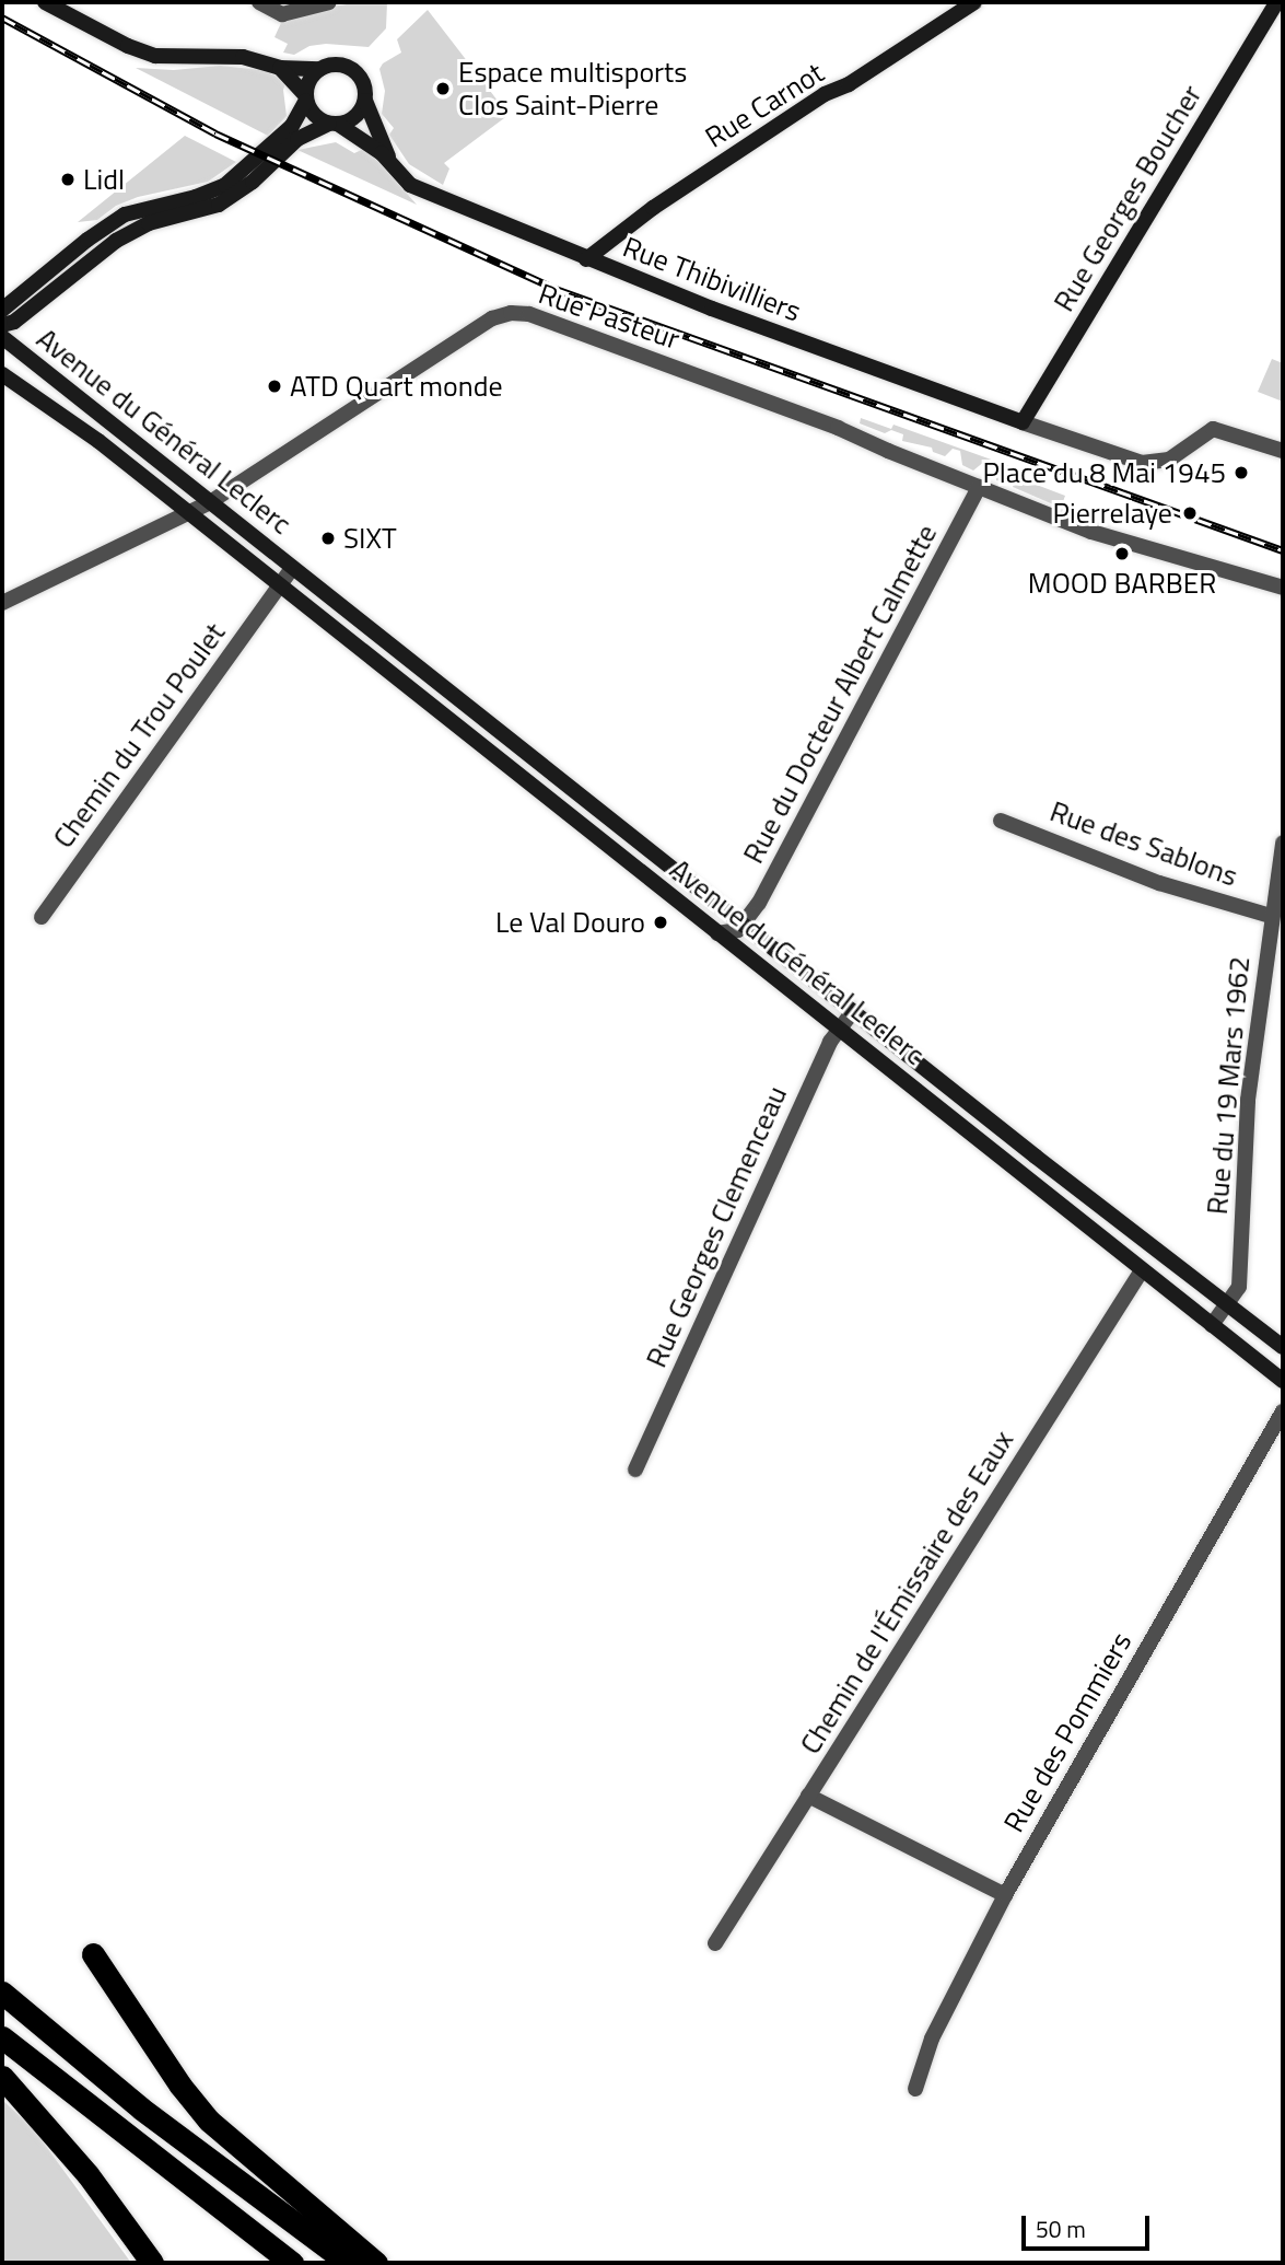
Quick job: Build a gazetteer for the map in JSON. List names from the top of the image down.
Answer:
{
  "streets": {
    "main road": [
      "Rue Carnot",
      "Rue Georges Boucher",
      "Rue Thibivilliers",
      "Avenue du Général Leclerc"
    ],
    "street": [
      "Rue Pasteur",
      "Rue du Docteur Albert Calmette",
      "Chemin du Trou Poulet",
      "Rue des Sablons",
      "Rue du 19 Mars 1962",
      "Rue Georges Clemenceau",
      "Chemin de l'Émissaire des Eaux",
      "Rue des Pommiers"
    ]
  },
  "crossings": [
    ["Rue Carnot", "Rue Thibivilliers"],
    ["Rue Georges Boucher", "Rue Thibivilliers"],
    ["Rue Pasteur", "Avenue du Général Leclerc"],
    ["Rue Pasteur", "Rue du Docteur Albert Calmette"],
    ["Avenue du Général Leclerc", "Rue du Docteur Albert Calmette"],
    ["Avenue du Général Leclerc", "Chemin du Trou Poulet"],
    ["Avenue du Général Leclerc", "Rue du 19 Mars 1962"],
    ["Avenue du Général Leclerc", "Rue Georges Clemenceau"],
    ["Avenue du Général Leclerc", "Chemin de l'Émissaire des Eaux"],
    ["Rue des Sablons", "Rue du 19 Mars 1962"]
  ],
  "places": [
    "Espace multisports Clos Saint-Pierre",
    "Lidl",
    "ATD Quart monde",
    "Place du 8 Mai 1945",
    "Pierrelaye",
    "SIXT",
    "MOOD BARBER",
    "Le Val Douro"
  ],
  "scale_bar": "50 m"
}
